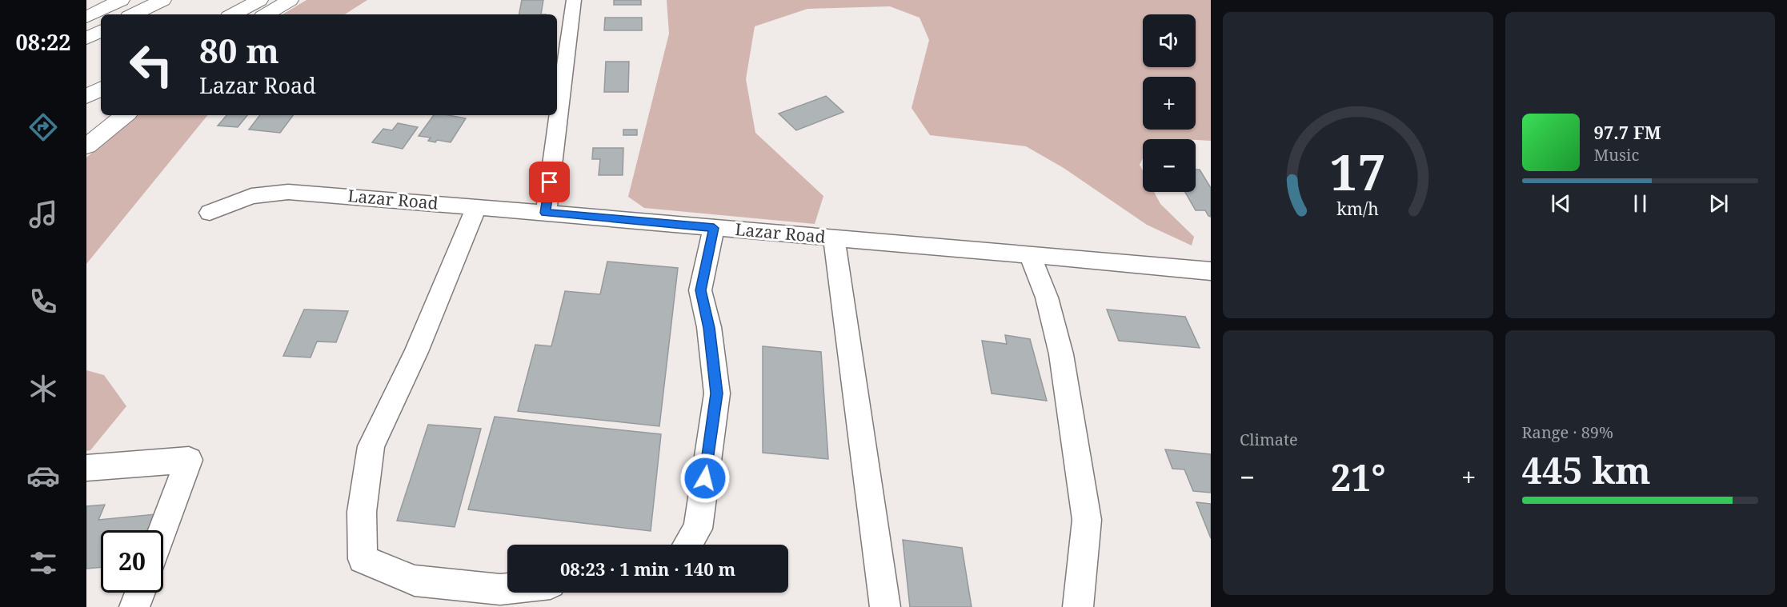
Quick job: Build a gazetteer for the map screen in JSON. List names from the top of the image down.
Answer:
{
  "streets": {
    "street": ["Lazar Road"]
  },
  "page": {
    "tabs": "08:22",
    "map_buttons": ["+", "−"],
    "turn": ["80 m", "Lazar Road"],
    "song": ["97.7 FM", "Music"],
    "tile": [
      "Climate",
      ["Range · 89%", "445 km"]
    ],
    "heat": ["−", "21°", "+"],
    "limit": "20",
    "trip": "08:23 · 1 min · 140 m",
    "gauge": ["17", "km/h"]
  }
}
